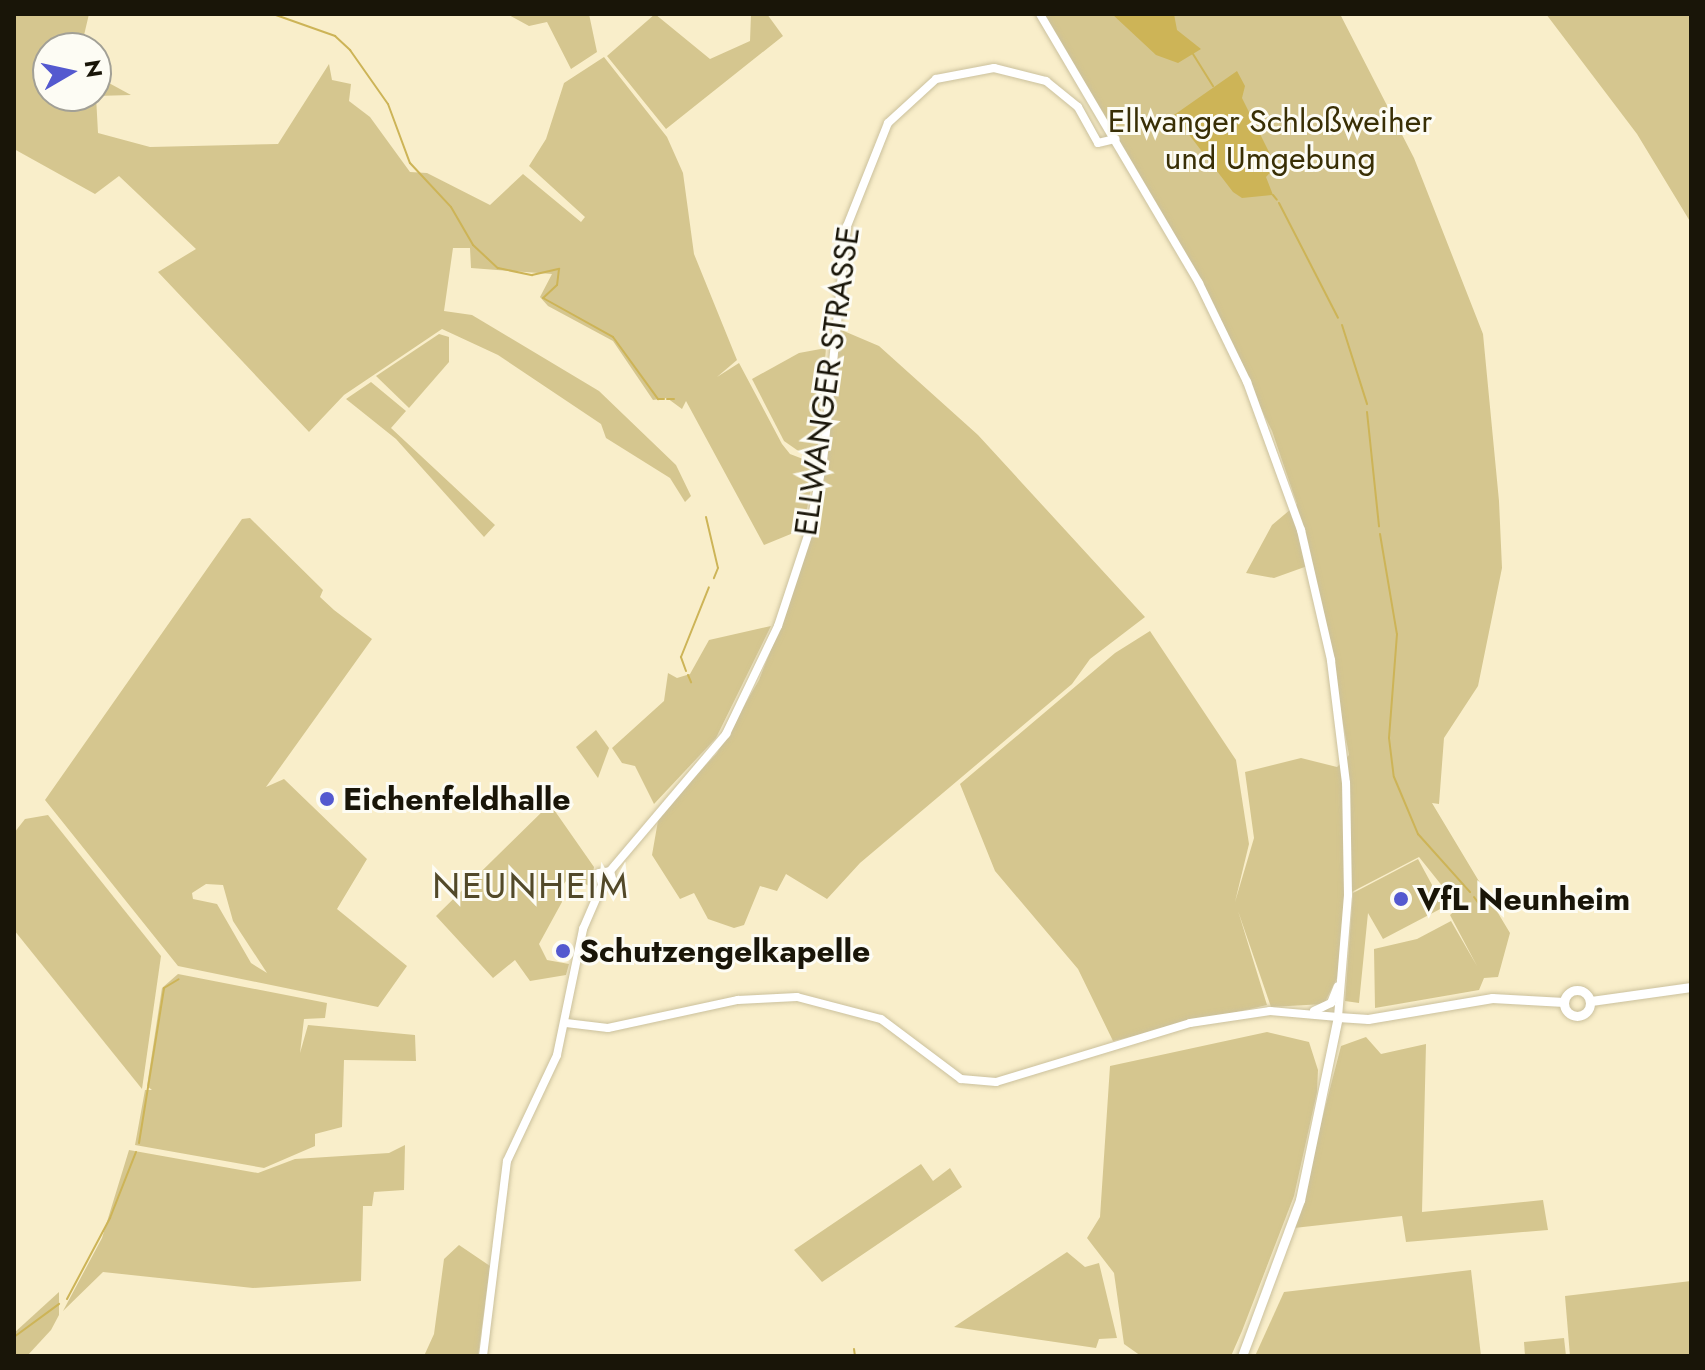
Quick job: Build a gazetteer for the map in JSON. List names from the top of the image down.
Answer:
{
  "streets": {
    "street": ["ELLWANGER STRASSE"]
  },
  "districts": ["NEUNHEIM"],
  "parks": ["Ellwanger Schloßweiher und Umgebung"],
  "places": ["Eichenfeldhalle", "VfL Neunheim", "Schutzengelkapelle"],
  "north": "right"
}
